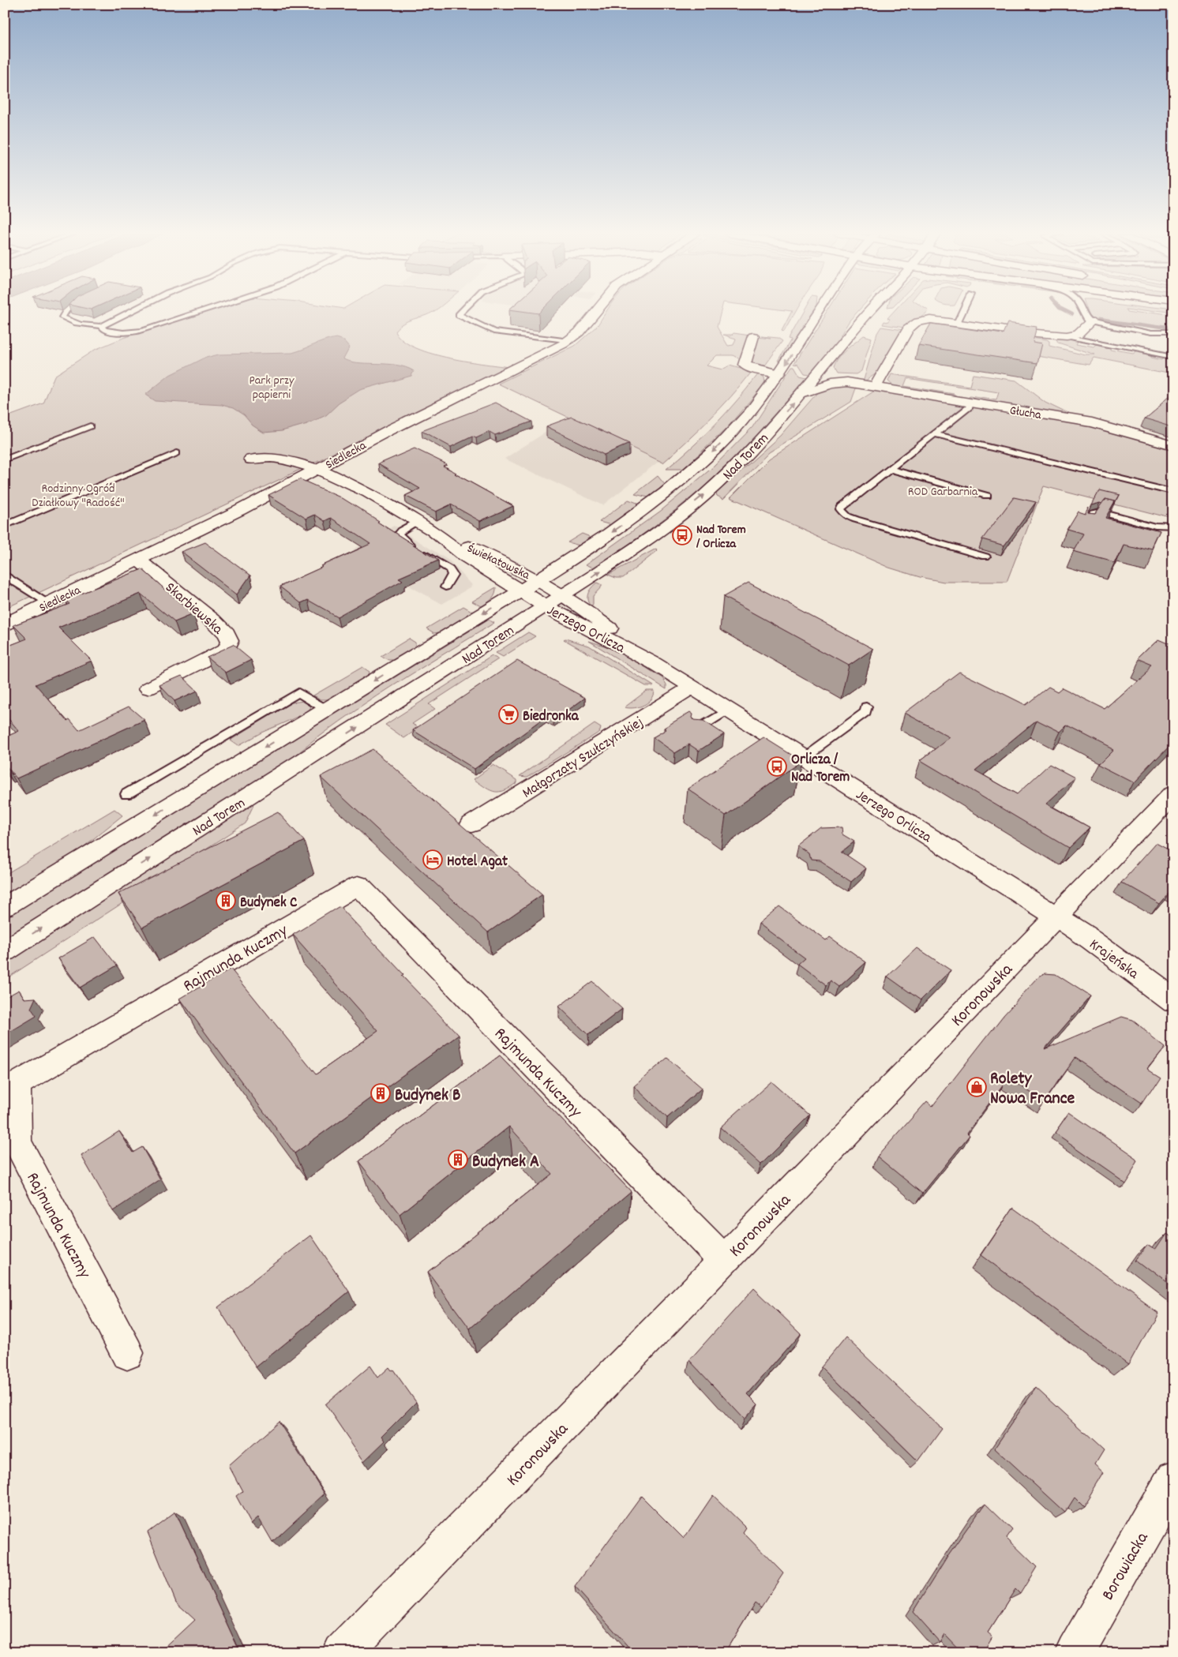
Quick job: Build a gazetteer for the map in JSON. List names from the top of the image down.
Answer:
{
  "streets": {
    "street": [
      "Głucha",
      "Siedlecka",
      "Nad Torem",
      "Świekatowska",
      "Skarbiewska",
      "Jerzego Orlicza",
      "Małgorzaty Szułczyńskiej",
      "Rajmunda Kuczmy",
      "Krajeńska",
      "Koronowska",
      "Borowiacka"
    ]
  },
  "crossings": [
    ["Głucha", "Nad Torem"],
    ["Siedlecka", "Świekatowska"],
    ["Siedlecka", "Skarbiewska"],
    ["Nad Torem", "Świekatowska"],
    ["Nad Torem", "Jerzego Orlicza"],
    ["Świekatowska", "Jerzego Orlicza"],
    ["Jerzego Orlicza", "Małgorzaty Szułczyńskiej"],
    ["Jerzego Orlicza", "Krajeńska"],
    ["Jerzego Orlicza", "Koronowska"],
    ["Rajmunda Kuczmy", "Koronowska"],
    ["Krajeńska", "Koronowska"]
  ],
  "parks": ["Park przy papierni", "Rodzinny Ogród Działkowy \"Radość\"", "ROD Garbarnia"],
  "places": {
    "bus stop": ["Nad Torem / Orlicza", "Orlicza / Nad Torem"],
    "supermarket": ["Biedronka"],
    "hotel": ["Hotel Agat"],
    "building": ["Budynek C", "Budynek B", "Budynek A"],
    "shop": ["Rolety Nowa France"]
  }
}
